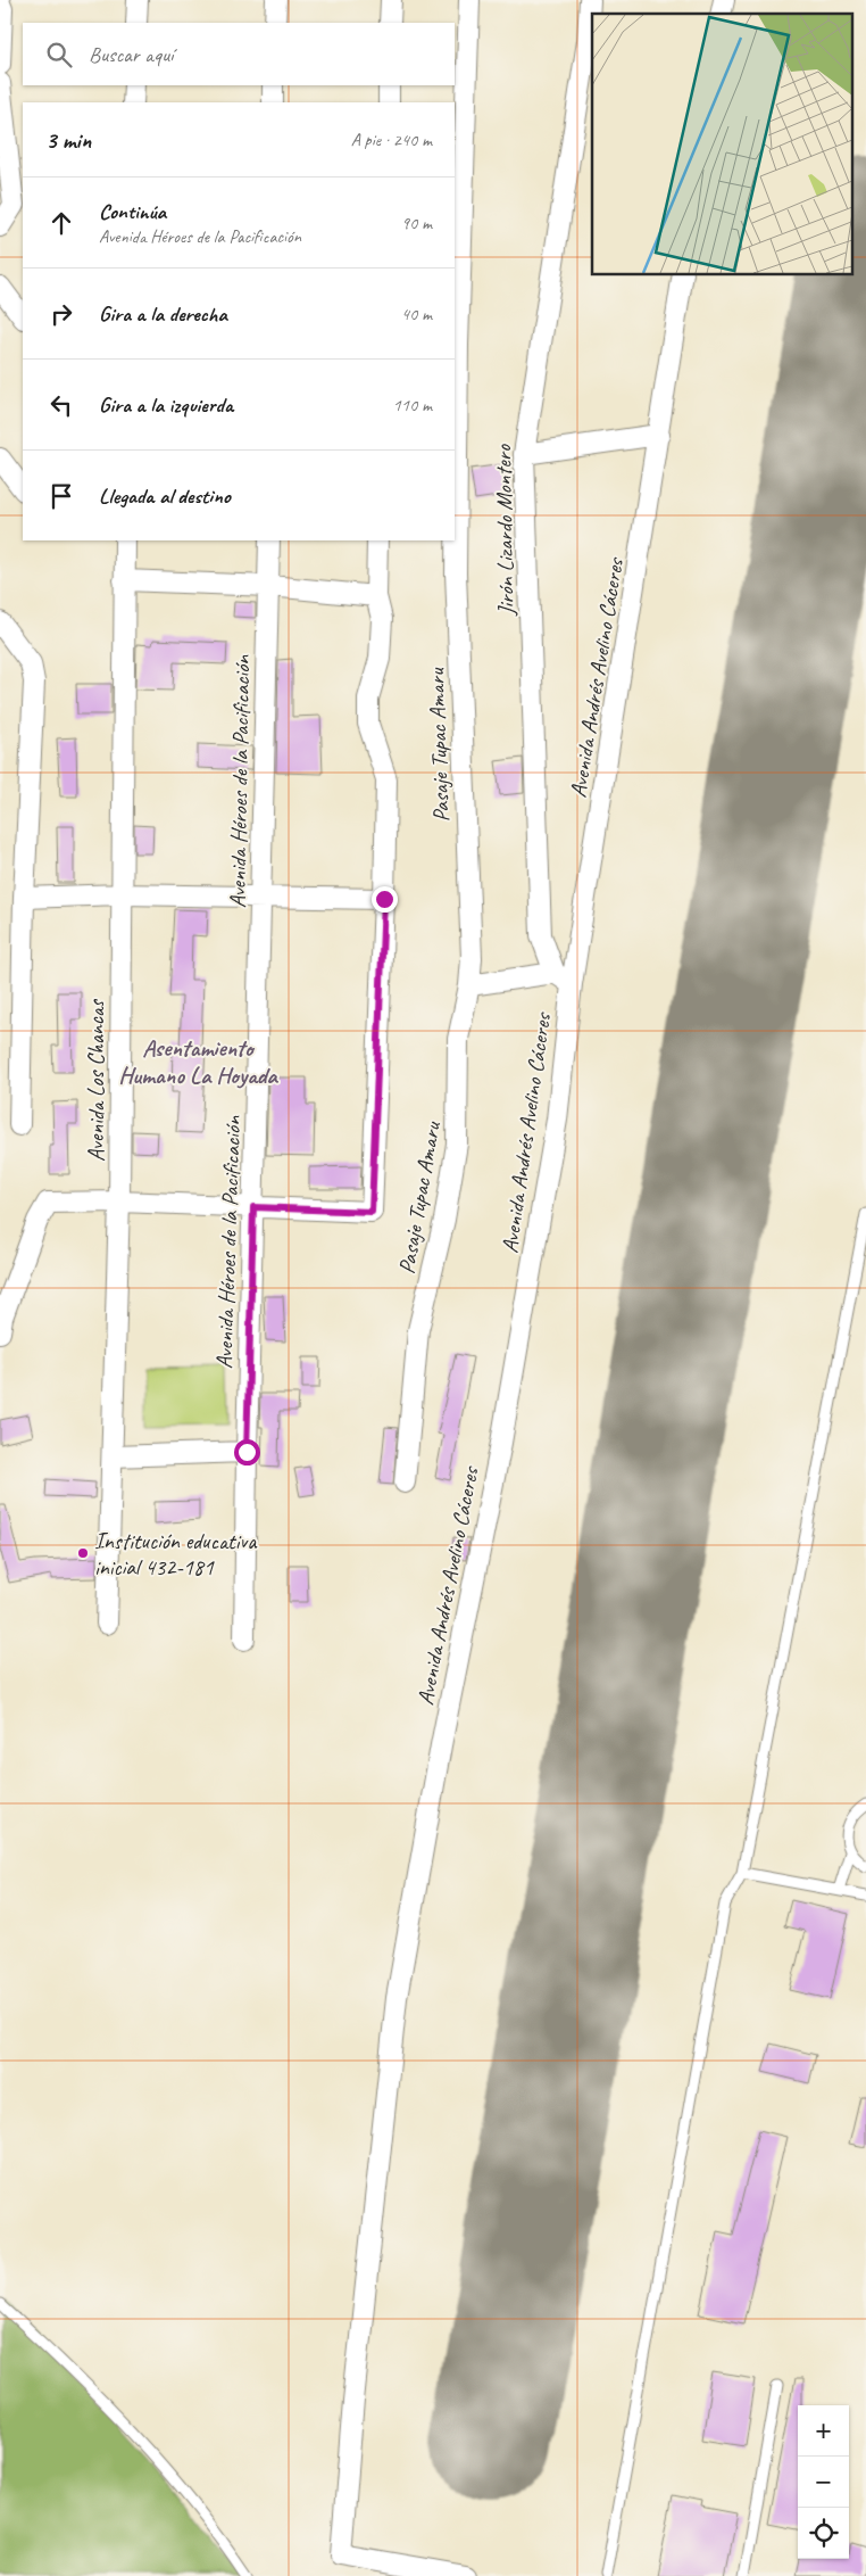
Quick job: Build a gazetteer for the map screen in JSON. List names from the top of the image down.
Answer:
{
  "streets": {
    "street": [
      "Jirón Lizardo Montero",
      "Avenida Andrés Avelino Cáceres",
      "Pasaje Tupac Amaru",
      "Avenida Héroes de la Pacificación",
      "Avenida Los Chancas"
    ]
  },
  "districts": ["Asentamiento Humano La Hoyada"],
  "places": ["Institución educativa inicial 432-181"],
  "page": {
    "search": "Buscar aquí",
    "heading": ["3 min", "A pie · 240 m"],
    "list": [
      ["Continúa", "Avenida Héroes de la Pacificación", "90 m"],
      ["Gira a la derecha", "40 m"],
      ["Gira a la izquierda", "110 m"],
      "Llegada al destino"
    ],
    "map_buttons": ["+", "−"]
  }
}
